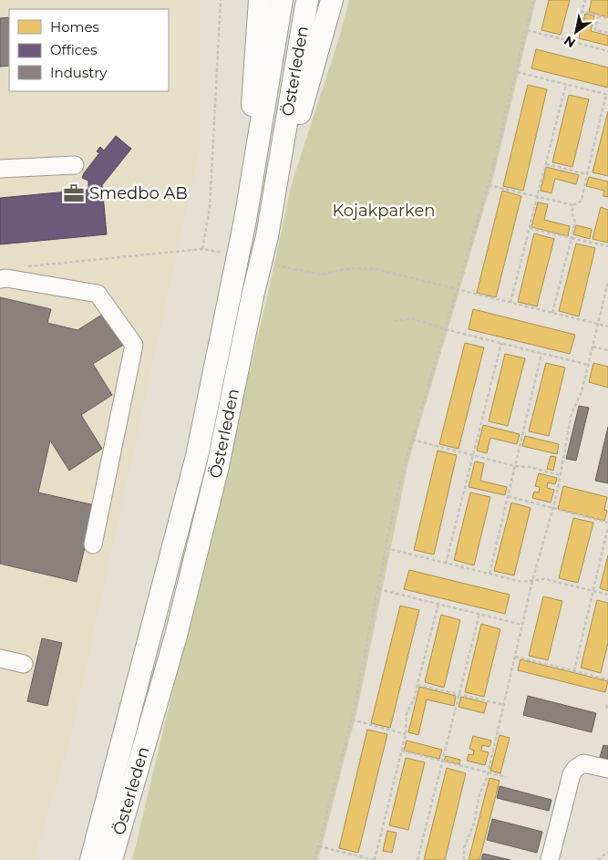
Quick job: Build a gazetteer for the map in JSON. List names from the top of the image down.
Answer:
{
  "streets": {
    "main road": ["Österleden"]
  },
  "parks": ["Kojakparken"],
  "places": {
    "office": ["Smedbo AB"]
  },
  "legend": ["Homes", "Offices", "Industry"],
  "north": "bottom left"
}
